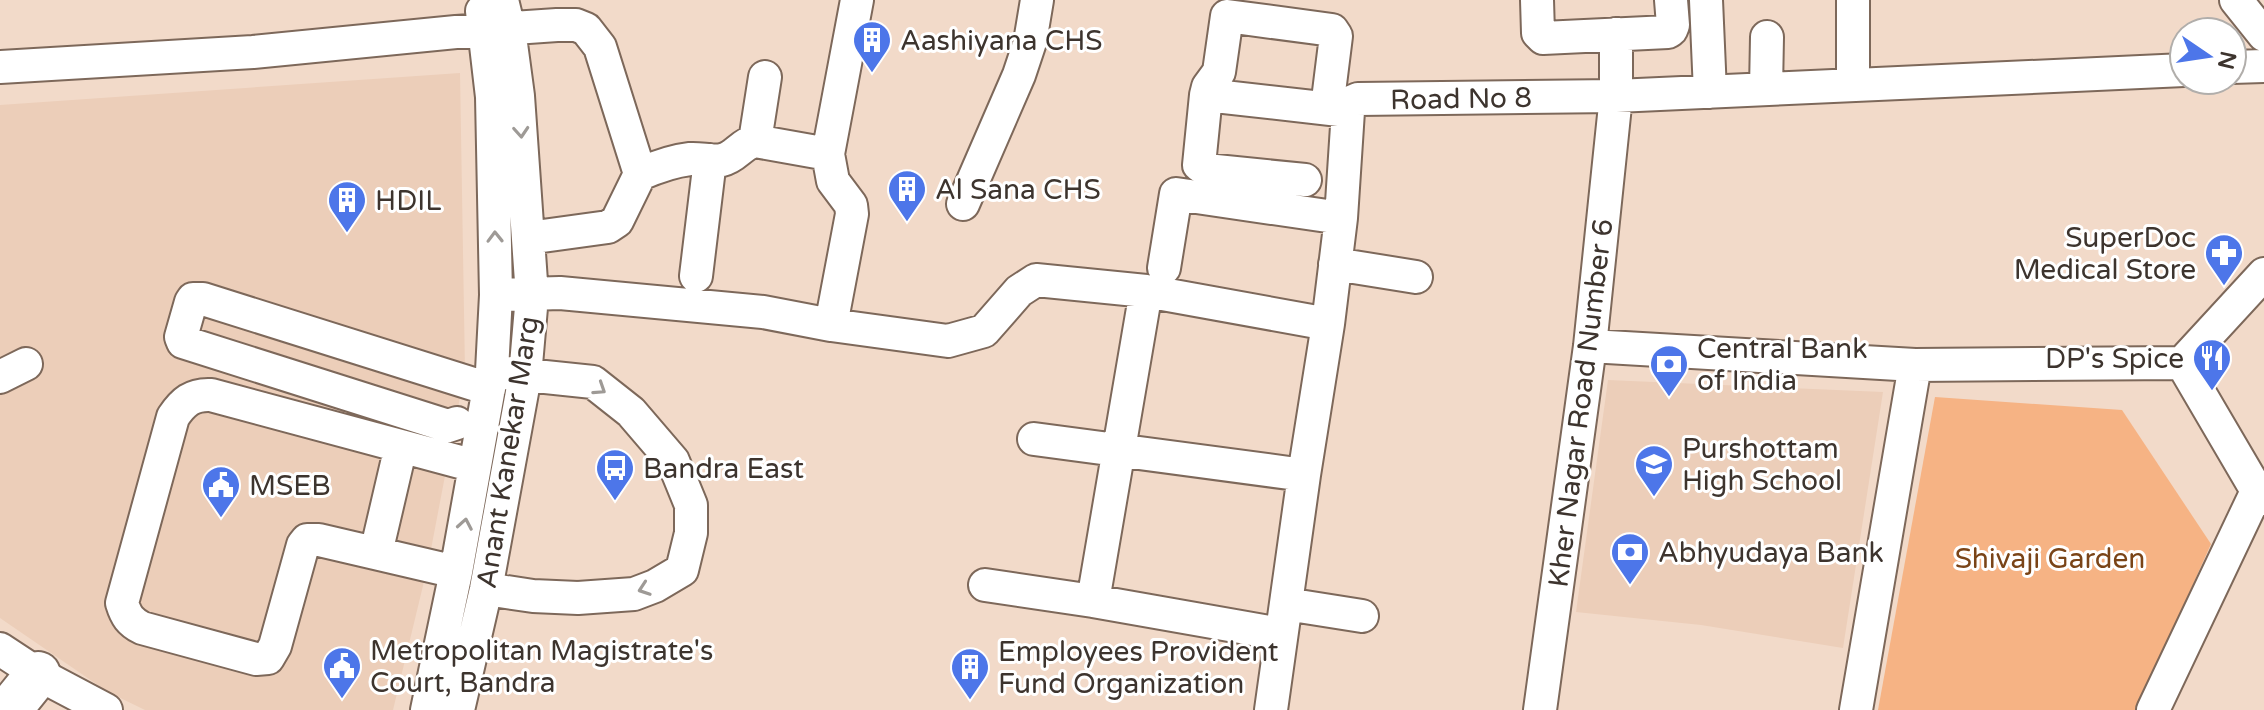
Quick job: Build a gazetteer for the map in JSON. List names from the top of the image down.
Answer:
{
  "streets": {
    "street": ["Road No 8", "Kher Nagar Road Number 6", "Anant Kanekar Marg"]
  },
  "crossings": [
    ["Road No 8", "Kher Nagar Road Number 6"]
  ],
  "parks": ["Shivaji Garden"],
  "places": {
    "building": [
      "Aashiyana CHS",
      "Al Sana CHS",
      "HDIL",
      "Employees Provident Fund Organization"
    ],
    "pharmacy": ["SuperDoc Medical Store"],
    "restaurant": ["DP's Spice"],
    "bank": ["Central Bank of India", "Abhyudaya Bank"],
    "school or university": ["Purshottam High School"],
    "bus stop": ["Bandra East"],
    "public building": ["MSEB", "Metropolitan Magistrate's Court, Bandra"]
  },
  "north": "right"
}
